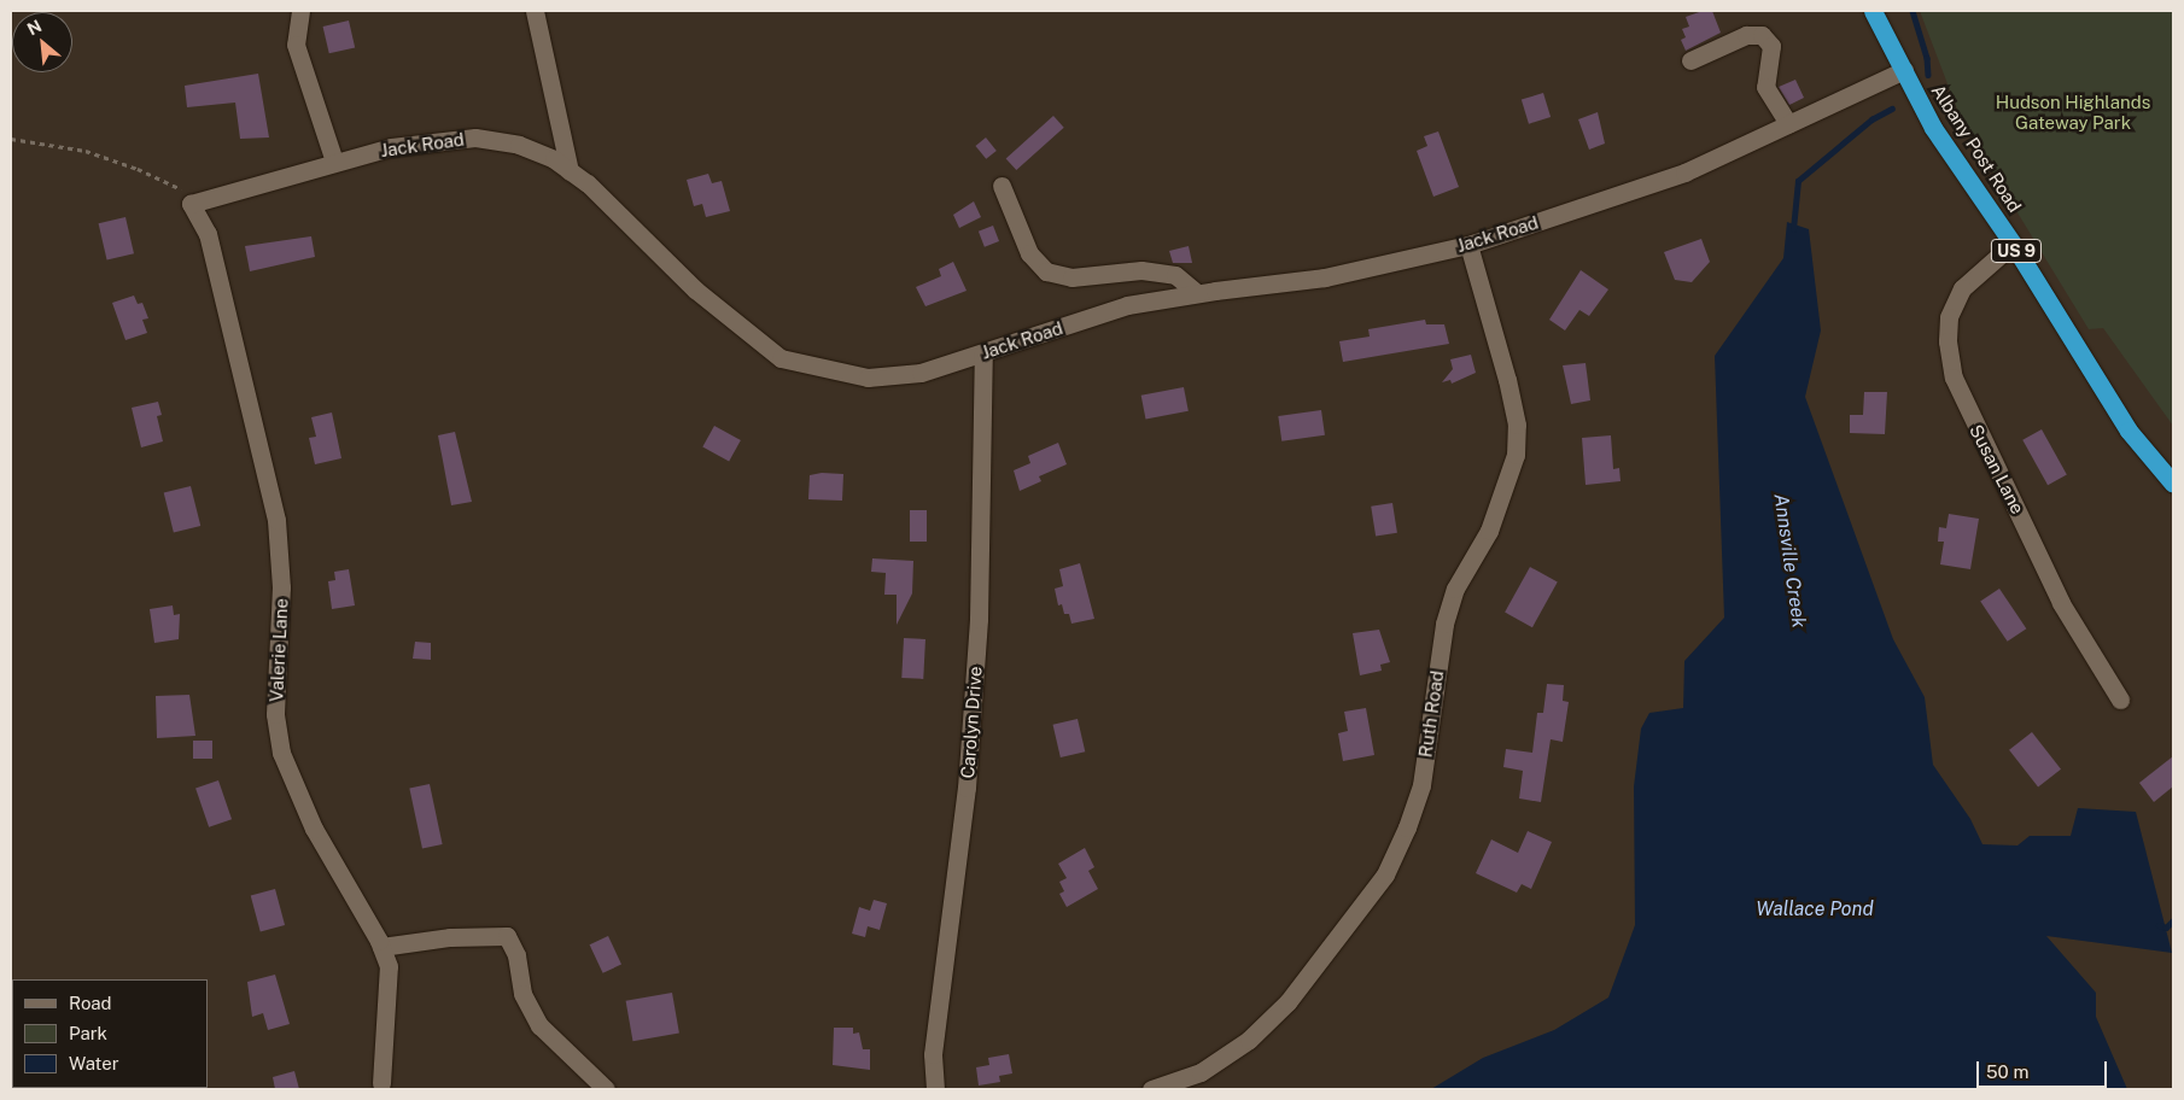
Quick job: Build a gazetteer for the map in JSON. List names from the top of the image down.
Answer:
{
  "streets": {
    "highway": ["Albany Post Road", "US 9"],
    "street": [
      "Jack Road",
      "Susan Lane",
      "Valerie Lane",
      "Ruth Road",
      "Carolyn Drive"
    ]
  },
  "crossings": [
    ["Jack Road", "Albany Post Road"],
    ["Jack Road", "Valerie Lane"],
    ["Jack Road", "Ruth Road"],
    ["Jack Road", "Carolyn Drive"],
    ["Albany Post Road", "Susan Lane"]
  ],
  "water": ["Annsville Creek", "Wallace Pond"],
  "parks": ["Hudson Highlands Gateway Park"],
  "legend": ["Road", "Park", "Water"],
  "scale_bar": "50 m",
  "north": "top left"
}
